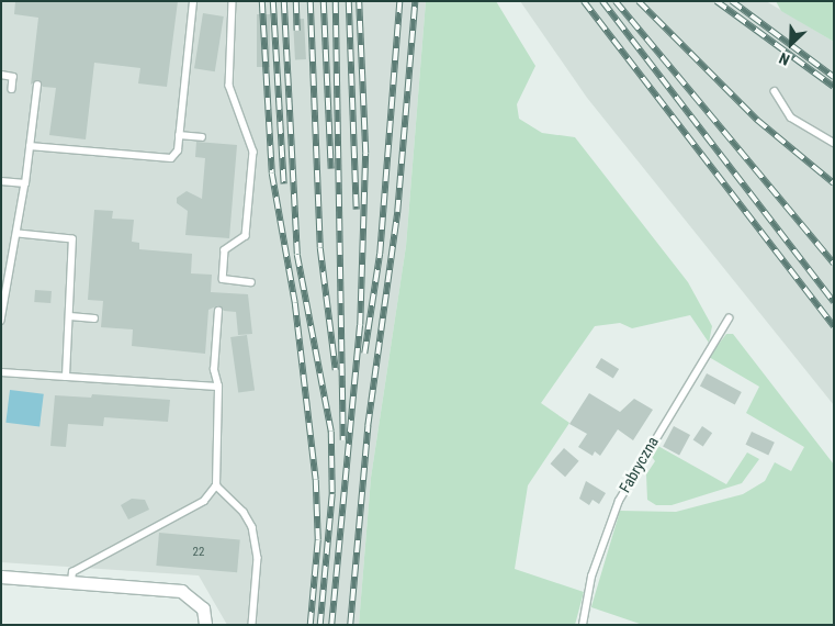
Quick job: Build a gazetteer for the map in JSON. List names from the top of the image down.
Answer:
{
  "streets": {
    "lane": ["Fabryczna"]
  },
  "house_numbers": ["22"],
  "north": "bottom left"
}
